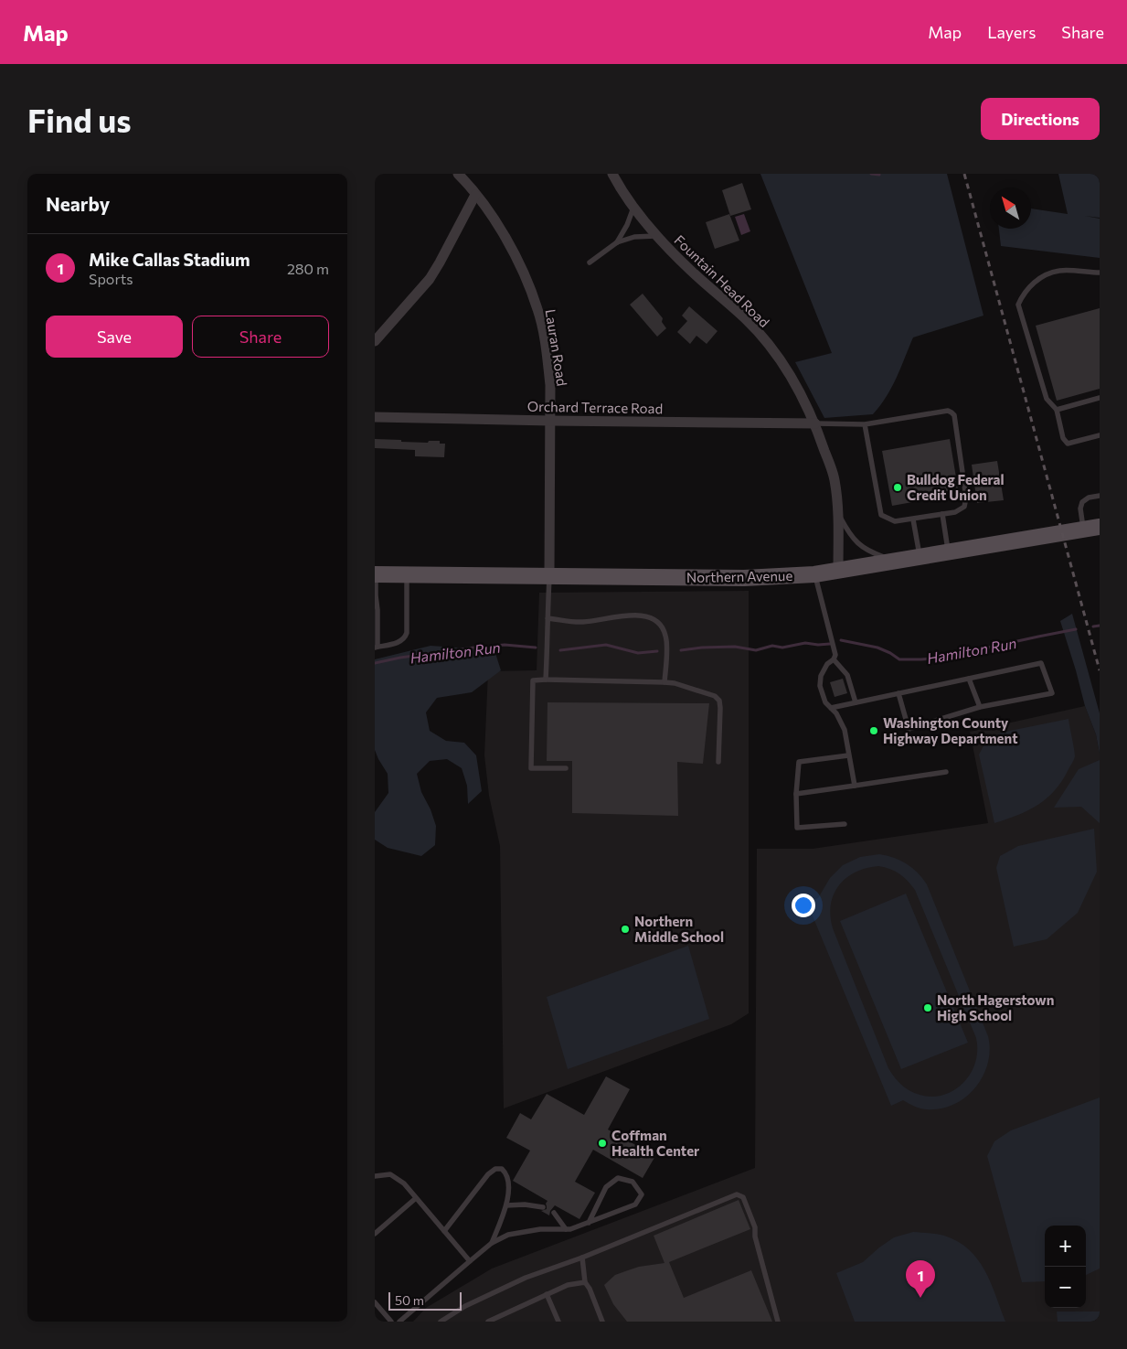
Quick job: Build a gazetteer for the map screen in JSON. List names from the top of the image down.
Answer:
{
  "streets": {
    "main road": ["Northern Avenue"],
    "street": ["Fountain Head Road", "Lauran Road", "Orchard Terrace Road"]
  },
  "crossings": [
    ["Fountain Head Road", "Orchard Terrace Road"],
    ["Fountain Head Road", "Northern Avenue"],
    ["Lauran Road", "Orchard Terrace Road"],
    ["Lauran Road", "Northern Avenue"]
  ],
  "water": ["Hamilton Run"],
  "places": [
    "Bulldog Federal Credit Union",
    "Washington County Highway Department",
    "Northern Middle School",
    "North Hagerstown High School",
    "Coffman Health Center"
  ],
  "scale_bar": "50 m",
  "north": "top left",
  "page": {
    "header": "Map",
    "nav": ["Map", "Layers", "Share"],
    "buttons": [
      "Directions",
      ["Save", "Share"]
    ],
    "title": "Find us",
    "heading": "Nearby",
    "list": [
      {
        "mark": "1",
        "name": "Mike Callas Stadium",
        "note": "Sports",
        "value": "280 m"
      }
    ],
    "map_buttons": ["+", "−"],
    "pins": "1",
    "scale": "50 m"
  }
}
